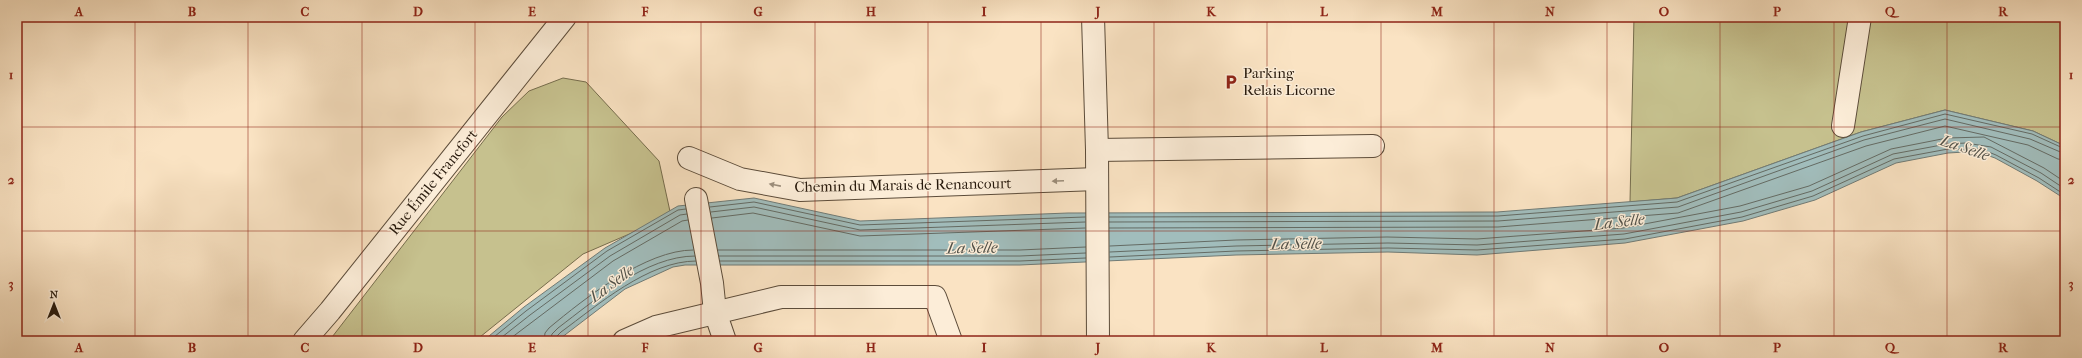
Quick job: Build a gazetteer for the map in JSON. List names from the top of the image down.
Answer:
{
  "streets": {
    "street": ["Rue Émile Francfort", "Chemin du Marais de Renancourt"]
  },
  "one_way": ["Chemin du Marais de Renancourt"],
  "water": ["La Selle"],
  "places": {
    "parking": ["Parking Relais Licorne"]
  },
  "north": "top",
  "grid": {
    "columns": [
      "A",
      "B",
      "C",
      "D",
      "E",
      "F",
      "G",
      "H",
      "I",
      "J",
      "K",
      "L",
      "M",
      "N",
      "O",
      "P",
      "Q",
      "R"
    ],
    "rows": ["1", "2", "3"]
  }
}
